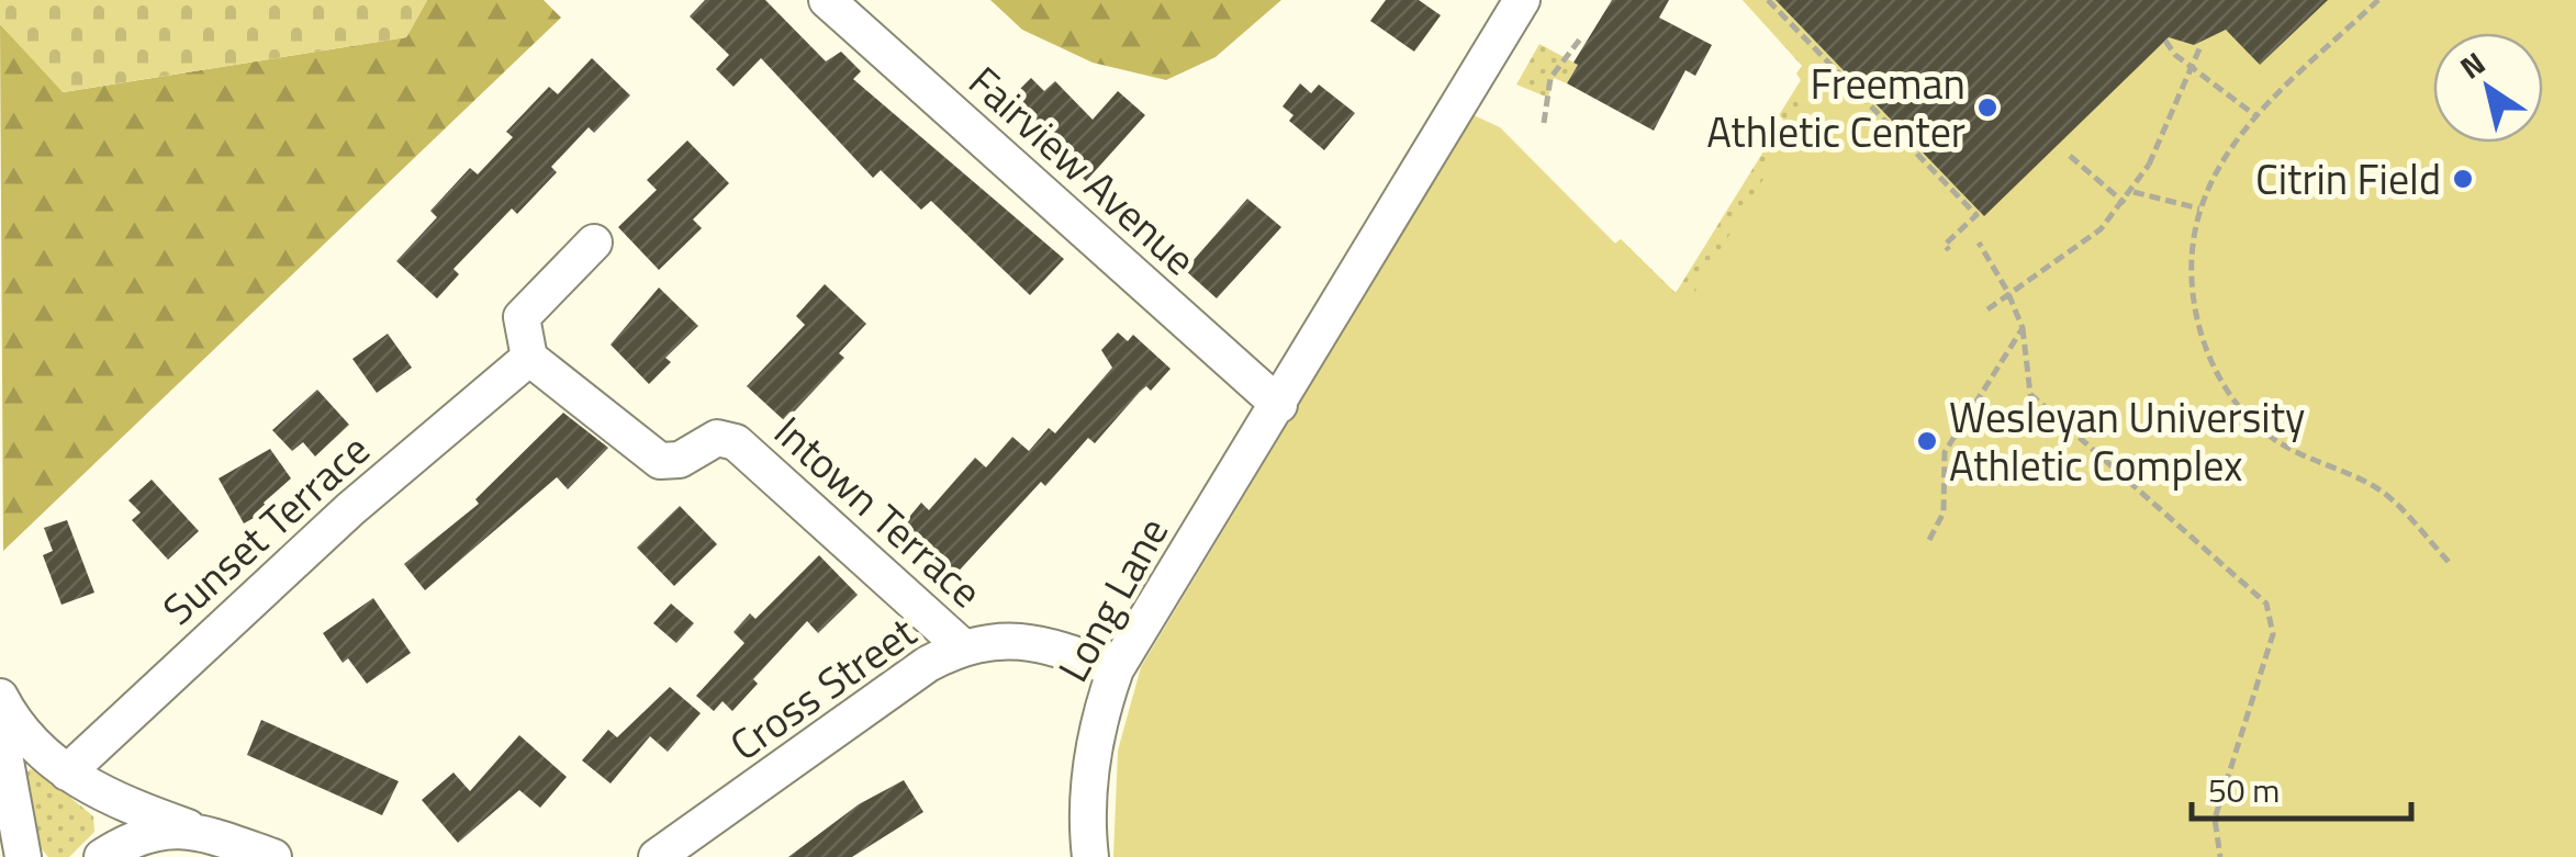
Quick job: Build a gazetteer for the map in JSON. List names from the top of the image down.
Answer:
{
  "streets": {
    "street": [
      "Fairview Avenue",
      "Intown Terrace",
      "Sunset Terrace",
      "Long Lane",
      "Cross Street"
    ]
  },
  "crossings": [
    ["Fairview Avenue", "Long Lane"],
    ["Intown Terrace", "Sunset Terrace"],
    ["Intown Terrace", "Cross Street"],
    ["Long Lane", "Cross Street"]
  ],
  "places": ["Freeman Athletic Center", "Citrin Field", "Wesleyan University Athletic Complex"],
  "scale_bar": "50 m",
  "north": "top left"
}
